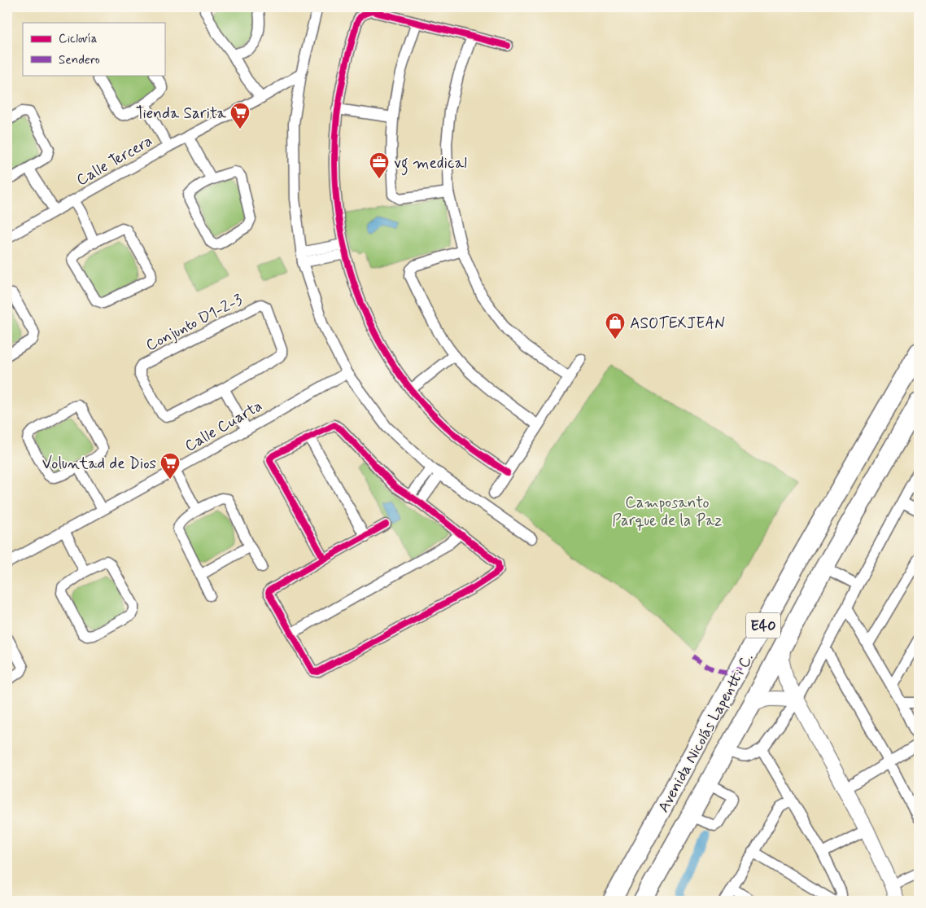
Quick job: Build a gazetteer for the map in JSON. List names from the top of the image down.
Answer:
{
  "streets": {
    "highway": ["E40", "Avenida Nicolás Lapentti C."],
    "street": ["Calle Tercera", "Conjunto D1-2-3", "Calle Cuarta"]
  },
  "parks": ["Camposanto Parque de la Paz"],
  "places": {
    "supermarket": ["Tienda Sarita", "Voluntad de Dios"],
    "office": ["vg medical"],
    "shop": ["ASOTEXJEAN"]
  },
  "legend": ["Ciclovía", "Sendero"]
}
